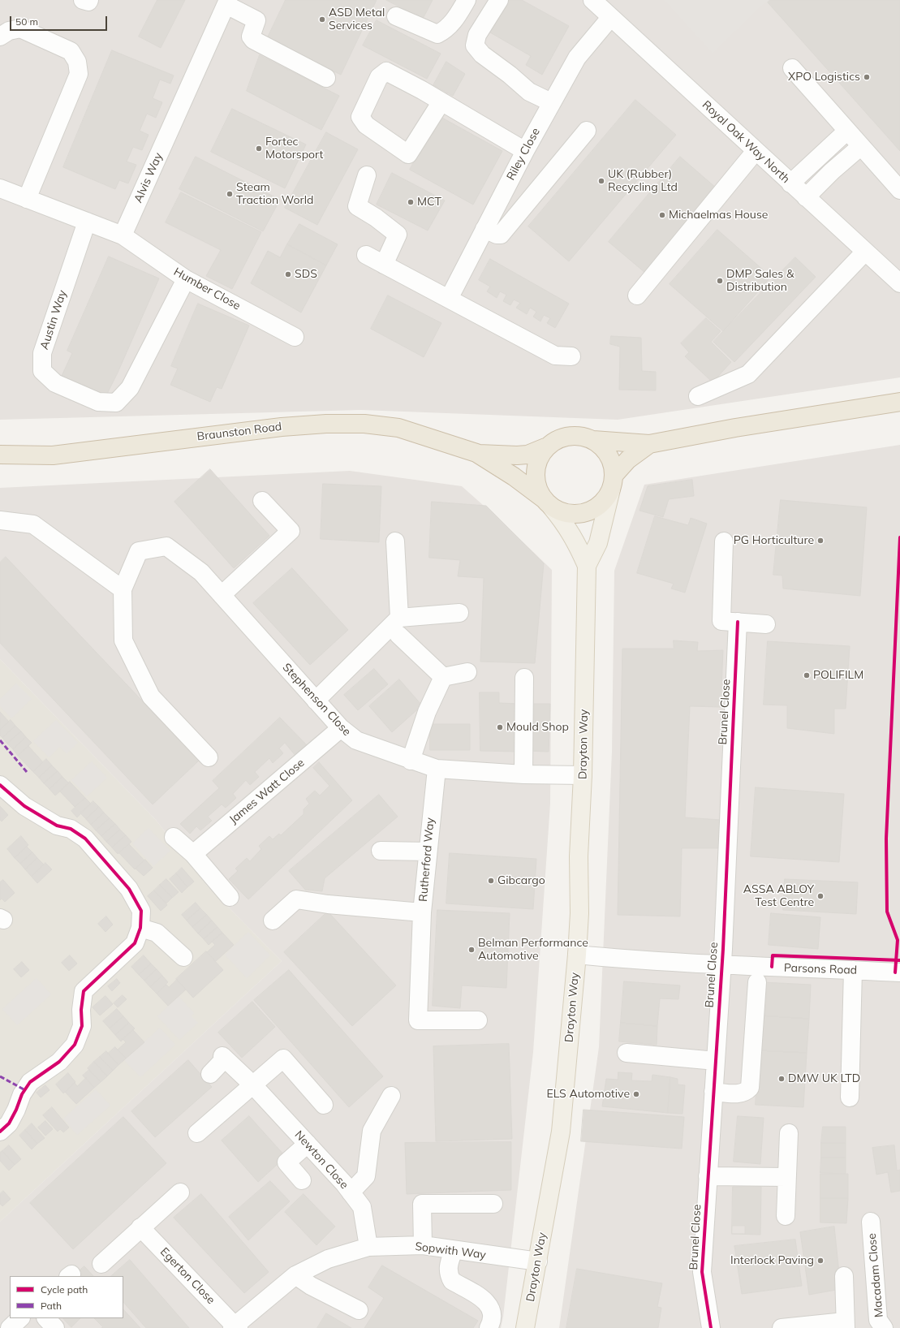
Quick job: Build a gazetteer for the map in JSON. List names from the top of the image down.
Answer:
{
  "streets": {
    "highway": ["Braunston Road"],
    "main road": ["Drayton Way"],
    "street": [
      "Royal Oak Way North",
      "Riley Close",
      "Alvis Way",
      "Humber Close",
      "Austin Way",
      "Stephenson Close",
      "Brunel Close",
      "James Watt Close",
      "Rutherford Way",
      "Parsons Road",
      "Newton Close",
      "Sopwith Way",
      "Macadam Close",
      "Egerton Close"
    ]
  },
  "crossings": [
    ["Royal Oak Way North", "Riley Close"],
    ["Alvis Way", "Humber Close"],
    ["Humber Close", "Austin Way"],
    ["Braunston Road", "Drayton Way"],
    ["Stephenson Close", "Drayton Way"],
    ["Stephenson Close", "James Watt Close"],
    ["Stephenson Close", "Rutherford Way"],
    ["Brunel Close", "Drayton Way"],
    ["Brunel Close", "Parsons Road"],
    ["Drayton Way", "Sopwith Way"],
    ["Newton Close", "Sopwith Way"],
    ["Sopwith Way", "Egerton Close"]
  ],
  "places": [
    "ASD Metal Services",
    "XPO Logistics",
    "Fortec Motorsport",
    "UK (Rubber) Recycling Ltd",
    "Steam Traction World",
    "MCT",
    "Michaelmas House",
    "SDS",
    "DMP Sales & Distribution",
    "PG Horticulture",
    "POLIFILM",
    "Mould Shop",
    "Gibcargo",
    "ASSA ABLOY Test Centre",
    "Belman Performance Automotive",
    "DMW UK LTD",
    "ELS Automotive",
    "Interlock Paving"
  ],
  "legend": ["Cycle path", "Path"],
  "scale_bar": "50 m"
}
